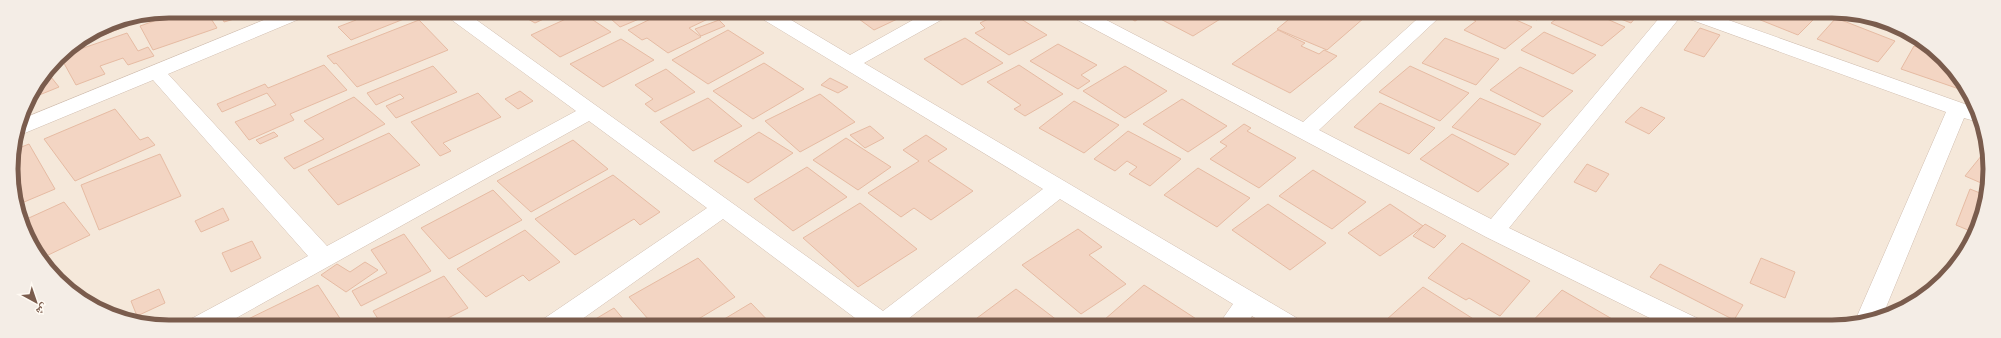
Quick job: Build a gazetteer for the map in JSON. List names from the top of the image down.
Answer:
{
  "north": "bottom right"
}
